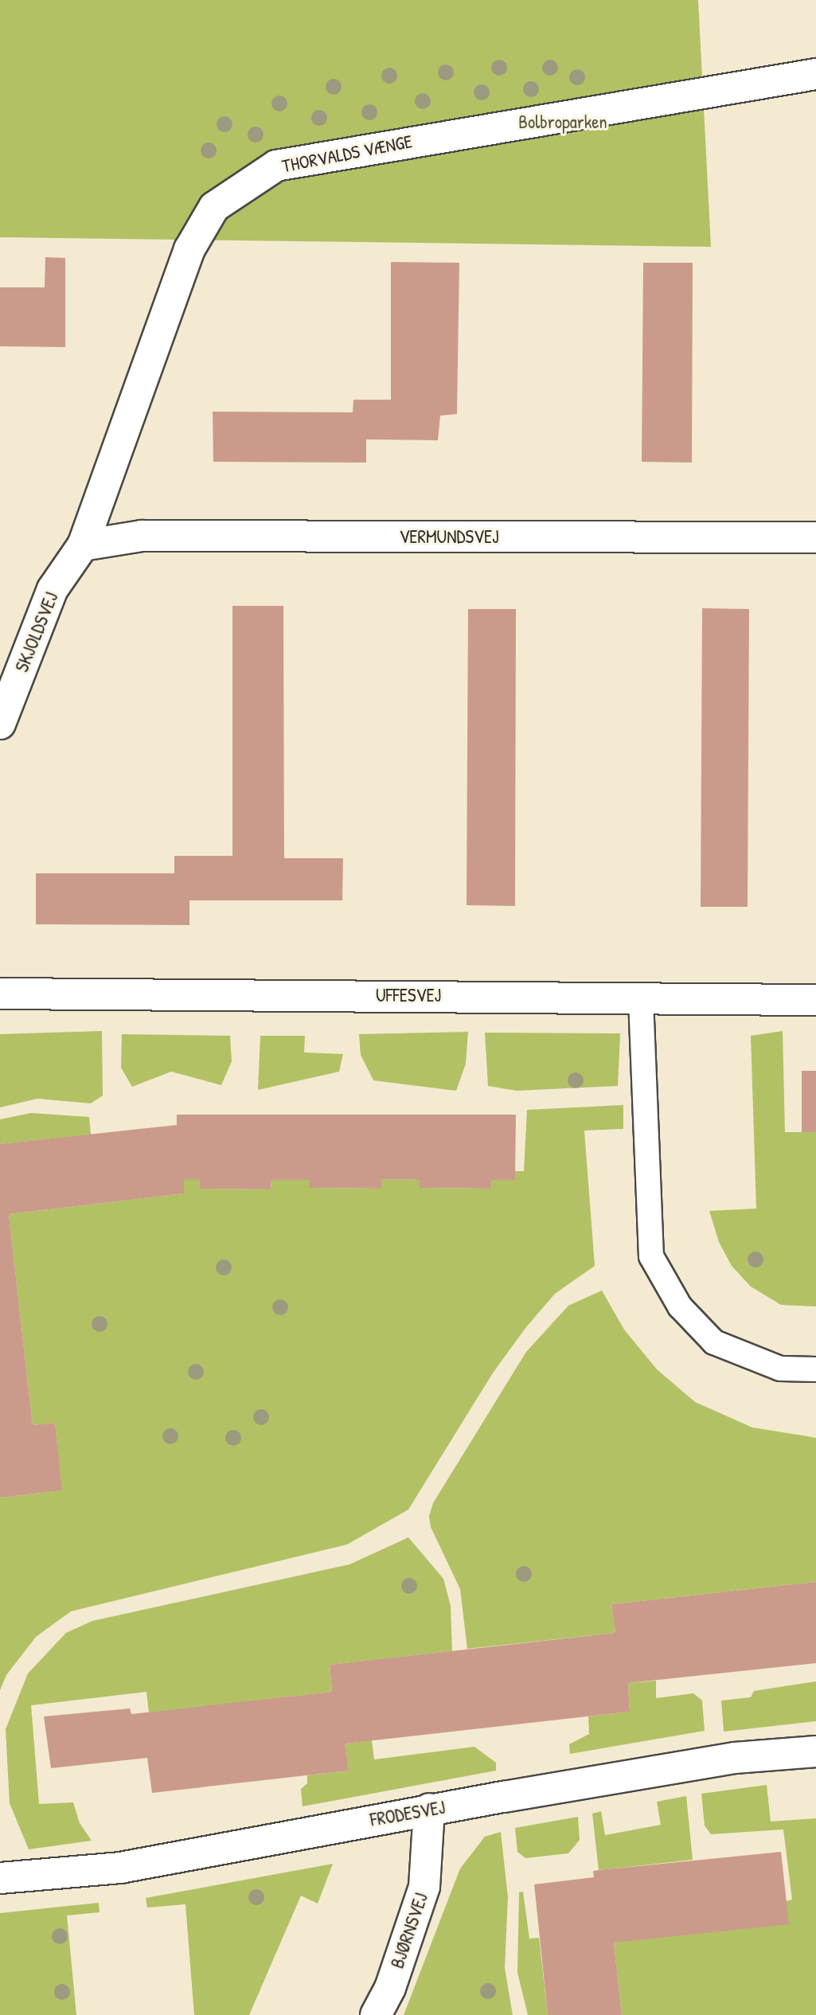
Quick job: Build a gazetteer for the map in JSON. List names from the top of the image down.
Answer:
{
  "streets": {
    "street": [
      "THORVALDS VÆNGE",
      "VERMUNDSVEJ",
      "SKJOLDSVEJ",
      "UFFESVEJ",
      "FRODESVEJ",
      "BJØRNSVEJ"
    ]
  },
  "crossings": [
    ["THORVALDS VÆNGE", "VERMUNDSVEJ"],
    ["THORVALDS VÆNGE", "SKJOLDSVEJ"],
    ["VERMUNDSVEJ", "SKJOLDSVEJ"],
    ["FRODESVEJ", "BJØRNSVEJ"]
  ],
  "parks": ["Bolbroparken"]
}
